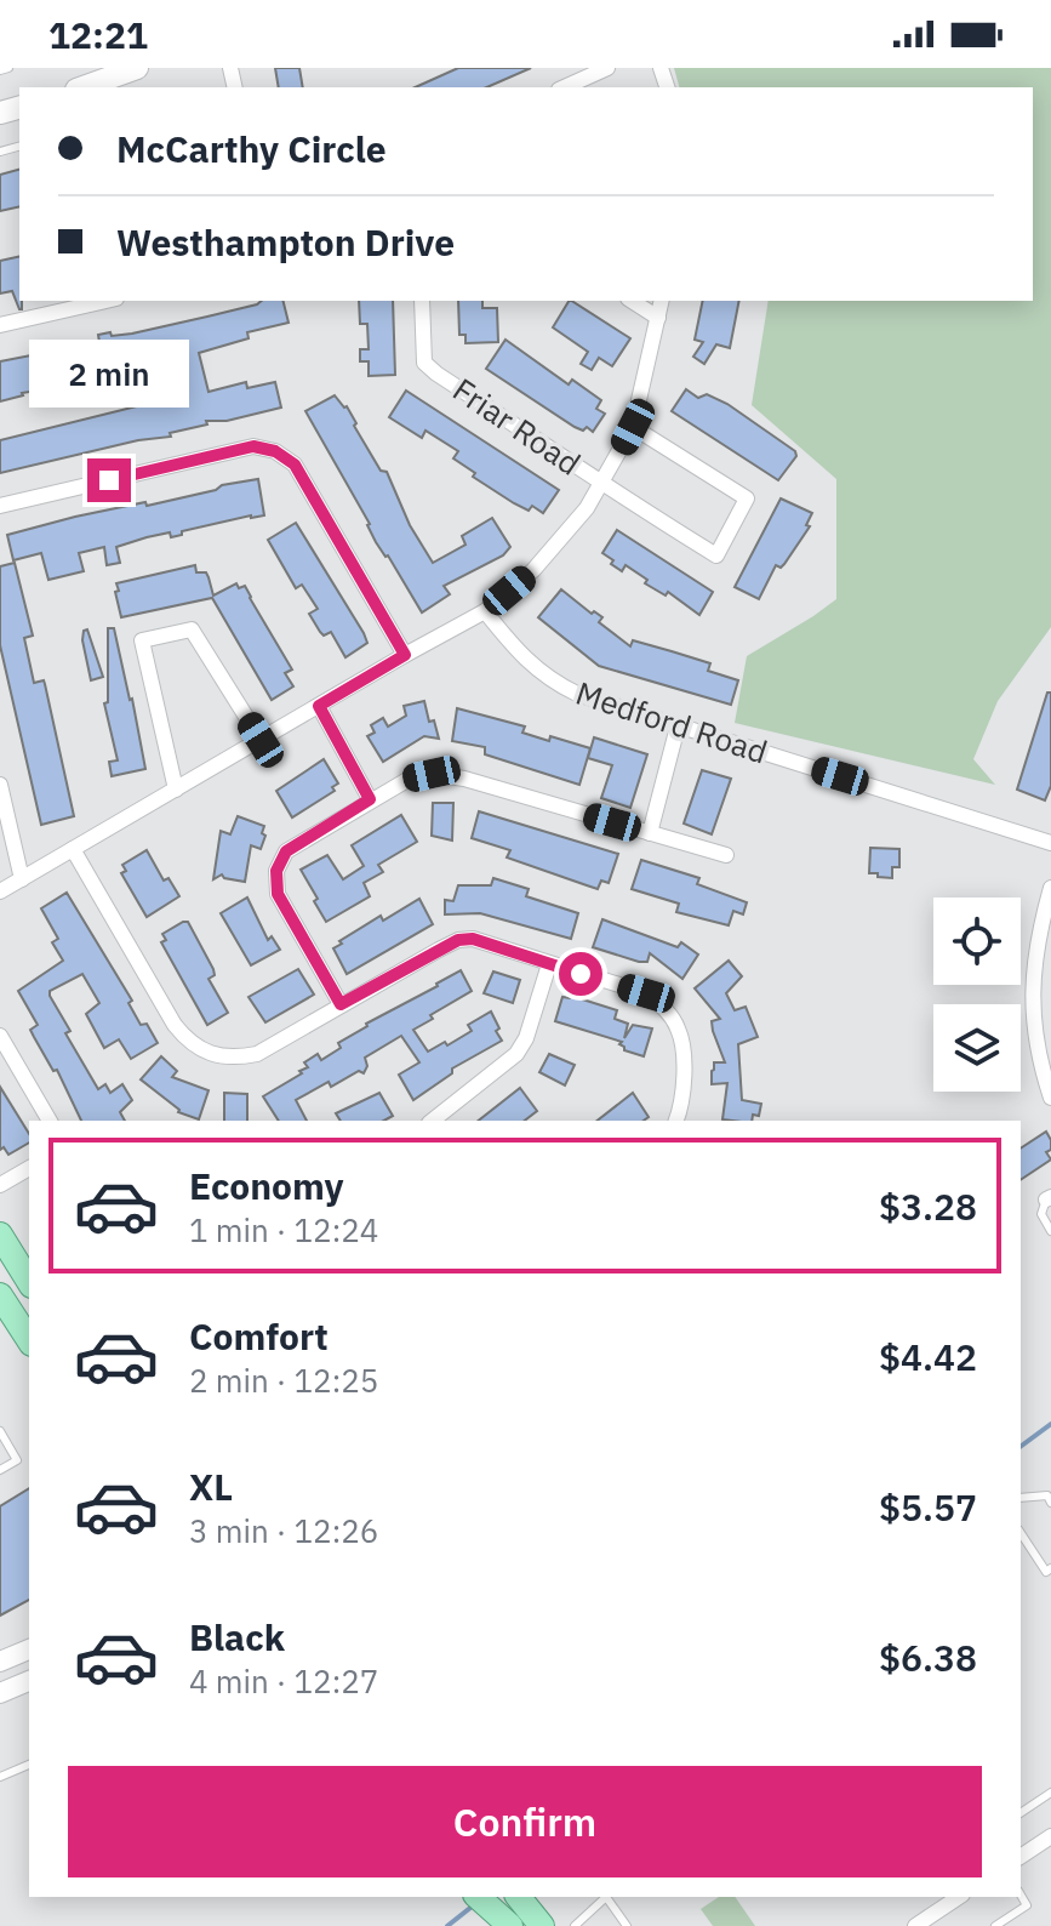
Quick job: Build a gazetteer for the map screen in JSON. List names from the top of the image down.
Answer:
{
  "streets": {
    "street": ["Friar Road", "Medford Road"]
  },
  "page": {
    "status": "12:21",
    "banner": ["McCarthy Circle", "Westhampton Drive"],
    "bubble": "2 min",
    "list": [
      {
        "name": "Economy",
        "note": "1 min · 12:24",
        "value": "$3.28"
      },
      {
        "name": "Comfort",
        "note": "2 min · 12:25",
        "value": "$4.42"
      },
      {
        "name": "XL",
        "note": "3 min · 12:26",
        "value": "$5.57"
      },
      {
        "name": "Black",
        "note": "4 min · 12:27",
        "value": "$6.38"
      }
    ],
    "buttons": "Confirm"
  }
}
